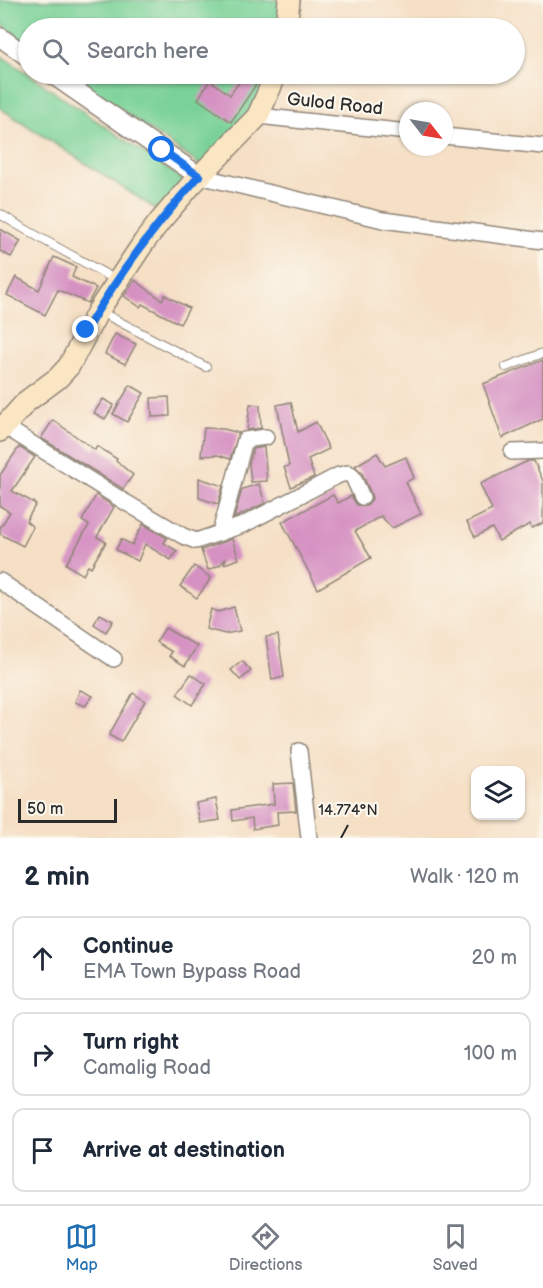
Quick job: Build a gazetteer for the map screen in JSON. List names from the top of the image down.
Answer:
{
  "streets": {
    "street": ["Gulod Road"]
  },
  "scale_bar": "50 m",
  "north": "bottom right",
  "page": {
    "search": "Search here",
    "scale": "50 m",
    "heading": ["2 min", "Walk · 120 m"],
    "list": [
      ["Continue", "EMA Town Bypass Road", "20 m"],
      ["Turn right", "Camalig Road", "100 m"],
      "Arrive at destination"
    ],
    "nav": ["Map", "Directions", "Saved"]
  },
  "coordinates": ["14.774°N"]
}
